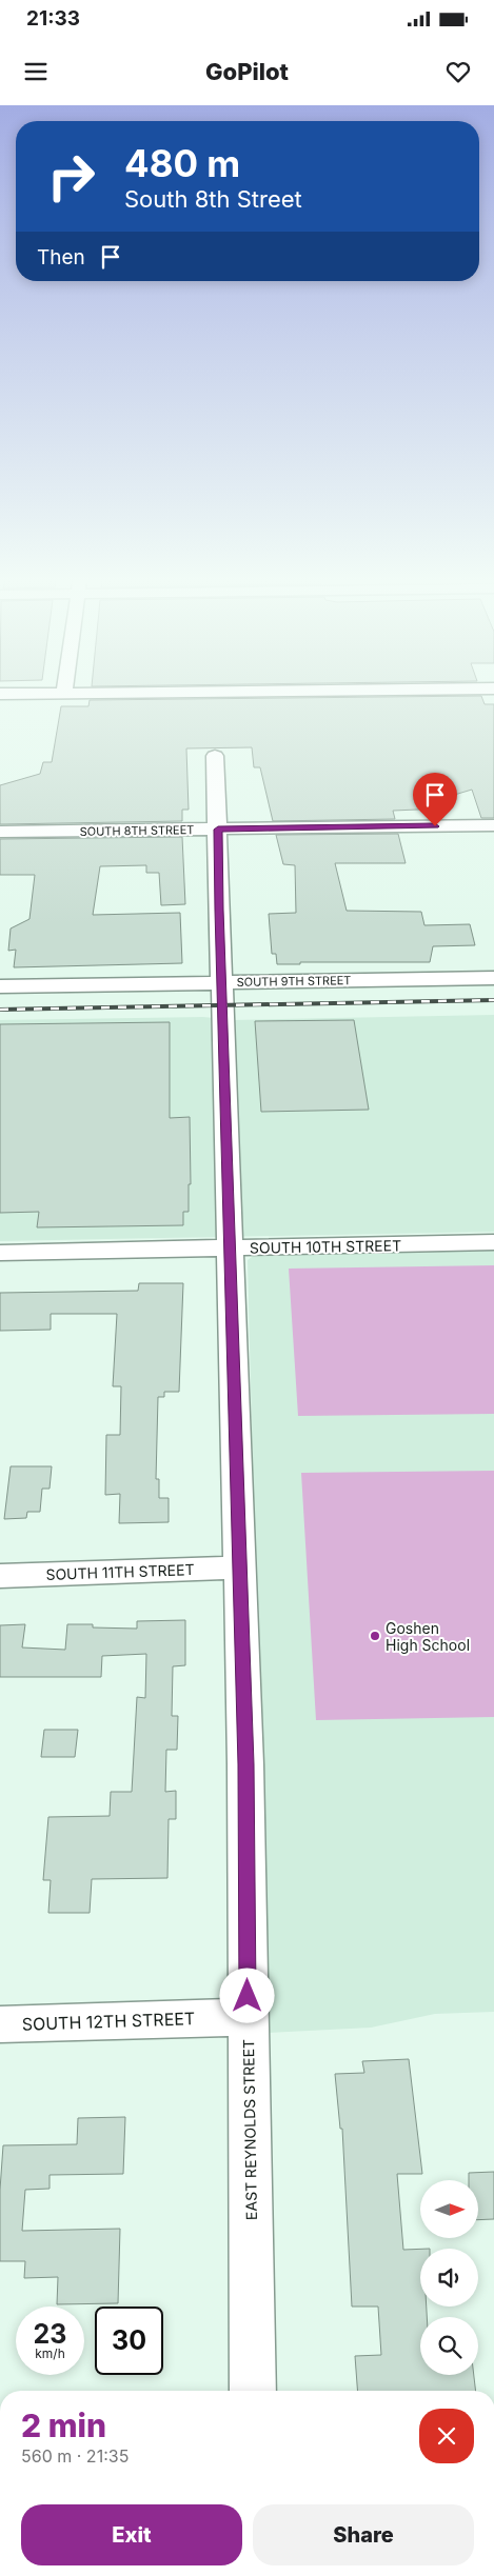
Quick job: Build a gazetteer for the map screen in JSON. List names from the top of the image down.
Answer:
{
  "streets": {
    "street": [
      "SOUTH 8TH STREET",
      "SOUTH 9TH STREET",
      "SOUTH 10TH STREET",
      "SOUTH 11TH STREET",
      "SOUTH 12TH STREET",
      "EAST REYNOLDS STREET"
    ]
  },
  "crossings": [
    ["SOUTH 8TH STREET", "EAST REYNOLDS STREET"],
    ["SOUTH 9TH STREET", "EAST REYNOLDS STREET"],
    ["SOUTH 10TH STREET", "EAST REYNOLDS STREET"],
    ["SOUTH 11TH STREET", "EAST REYNOLDS STREET"],
    ["SOUTH 12TH STREET", "EAST REYNOLDS STREET"]
  ],
  "places": ["Goshen High School"],
  "north": "right",
  "page": {
    "status": "21:33",
    "header": "GoPilot",
    "turn": ["480 m", "South 8th Street"],
    "then": "Then",
    "speed": "23 km/h",
    "limit": "30",
    "heading": ["2 min", "560 m · 21:35"],
    "buttons": ["Exit", "Share"]
  }
}
